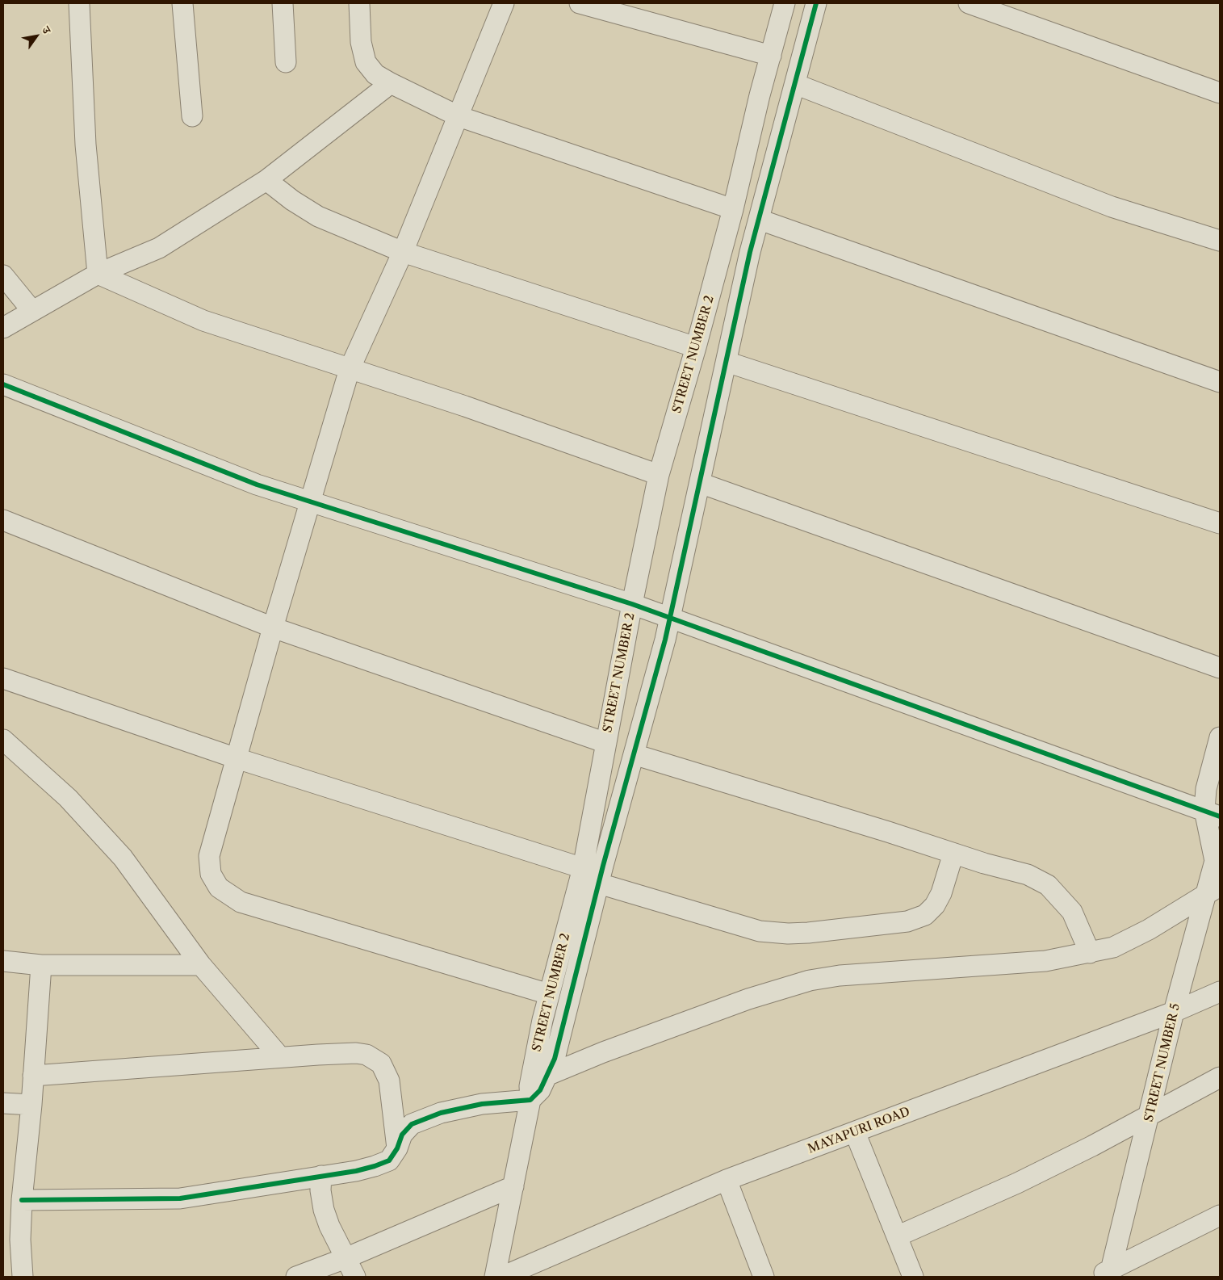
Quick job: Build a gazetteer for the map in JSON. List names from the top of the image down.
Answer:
{
  "streets": {
    "street": ["STREET NUMBER 2", "STREET NUMBER 5", "MAYAPURI ROAD"]
  },
  "crossings": [
    ["STREET NUMBER 5", "MAYAPURI ROAD"]
  ],
  "north": "top right"
}
